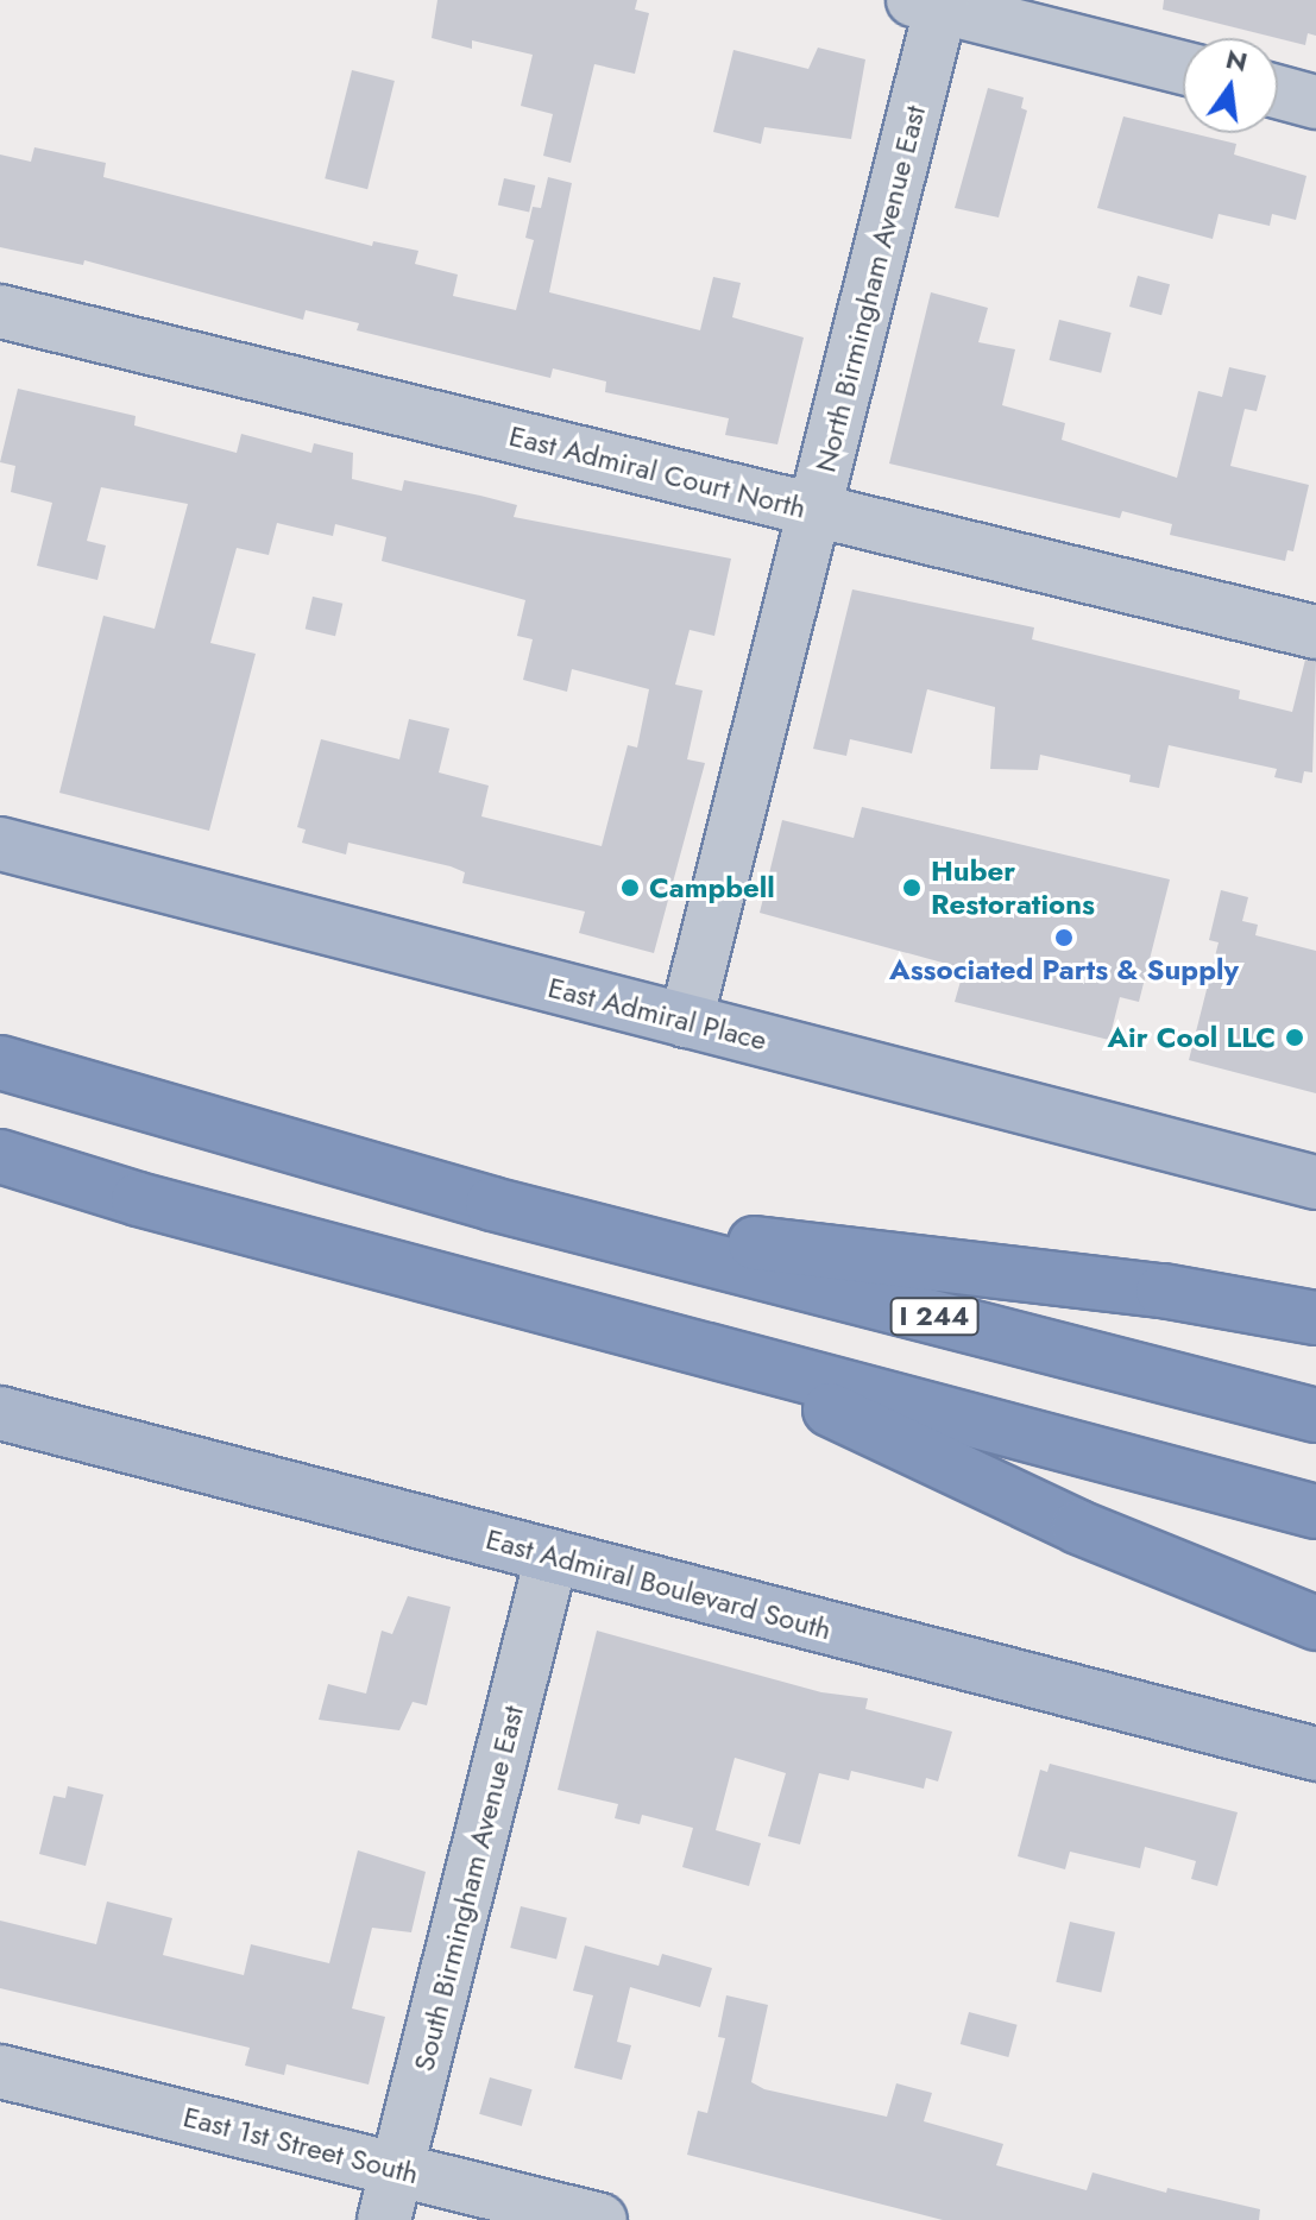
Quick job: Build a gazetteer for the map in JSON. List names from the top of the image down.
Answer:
{
  "streets": {
    "highway": ["I 244"],
    "main road": ["East Admiral Place", "East Admiral Boulevard South"],
    "street": [
      "North Birmingham Avenue East",
      "East Admiral Court North",
      "South Birmingham Avenue East",
      "East 1st Street South"
    ]
  },
  "crossings": [
    ["North Birmingham Avenue East", "East Admiral Court North"],
    ["North Birmingham Avenue East", "East Admiral Place"],
    ["East Admiral Boulevard South", "South Birmingham Avenue East"],
    ["South Birmingham Avenue East", "East 1st Street South"]
  ],
  "places": [
    "Campbell",
    "Huber Restorations",
    "Associated Parts & Supply",
    "Air Cool LLC"
  ],
  "north": "top"
}
